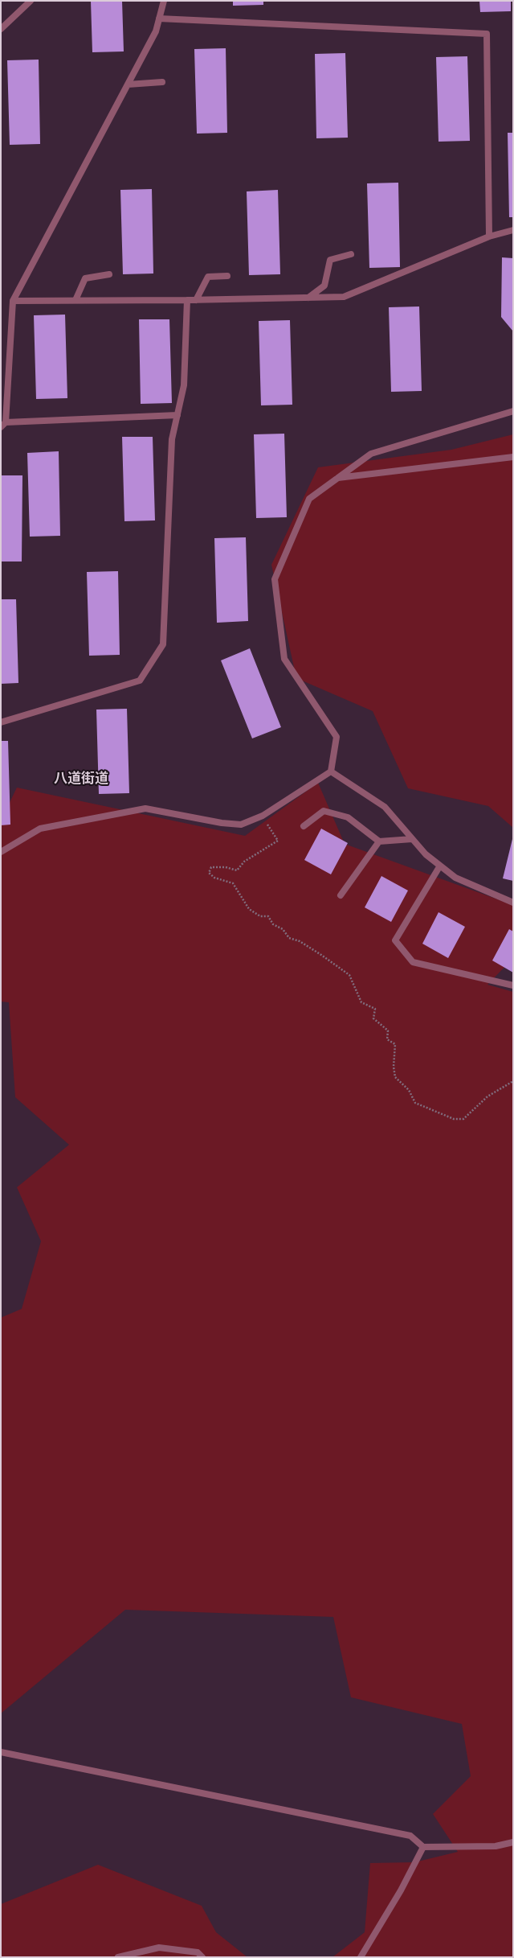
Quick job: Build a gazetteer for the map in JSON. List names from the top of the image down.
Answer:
{
  "districts": ["八道街道"]
}
